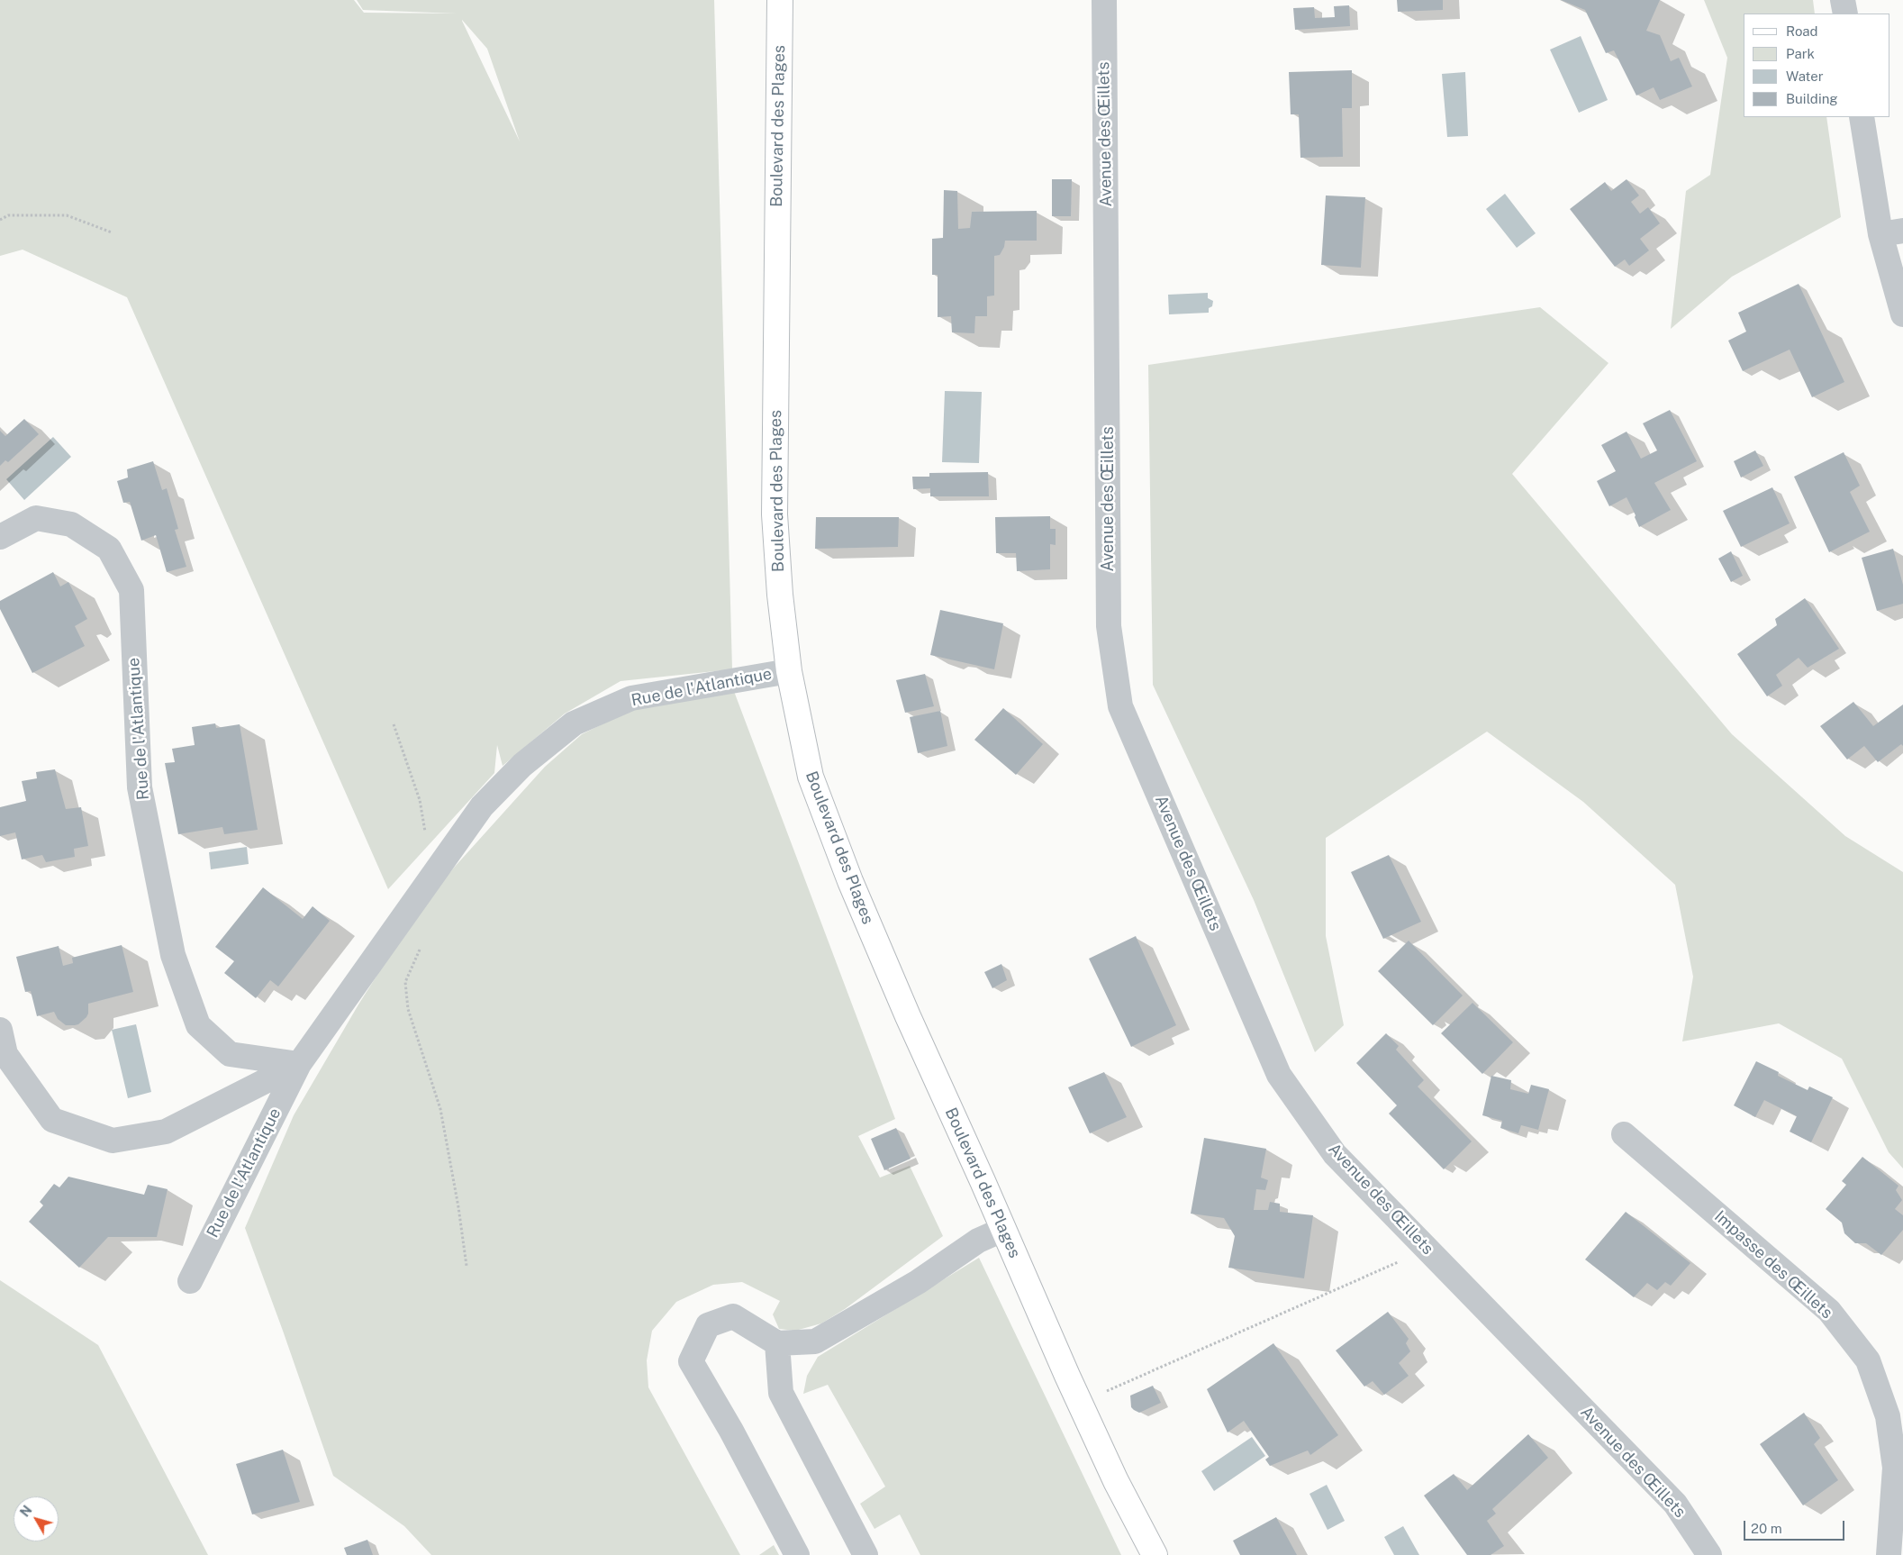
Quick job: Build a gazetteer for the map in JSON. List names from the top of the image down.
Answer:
{
  "streets": {
    "main road": ["Boulevard des Plages"],
    "street": ["Avenue des Œillets", "Rue de l'Atlantique", "Impasse des Œillets"]
  },
  "crossings": [
    ["Boulevard des Plages", "Rue de l'Atlantique"]
  ],
  "legend": [
    "Road",
    "Park",
    "Water",
    "Building"
  ],
  "scale_bar": "20 m",
  "north": "top left"
}
